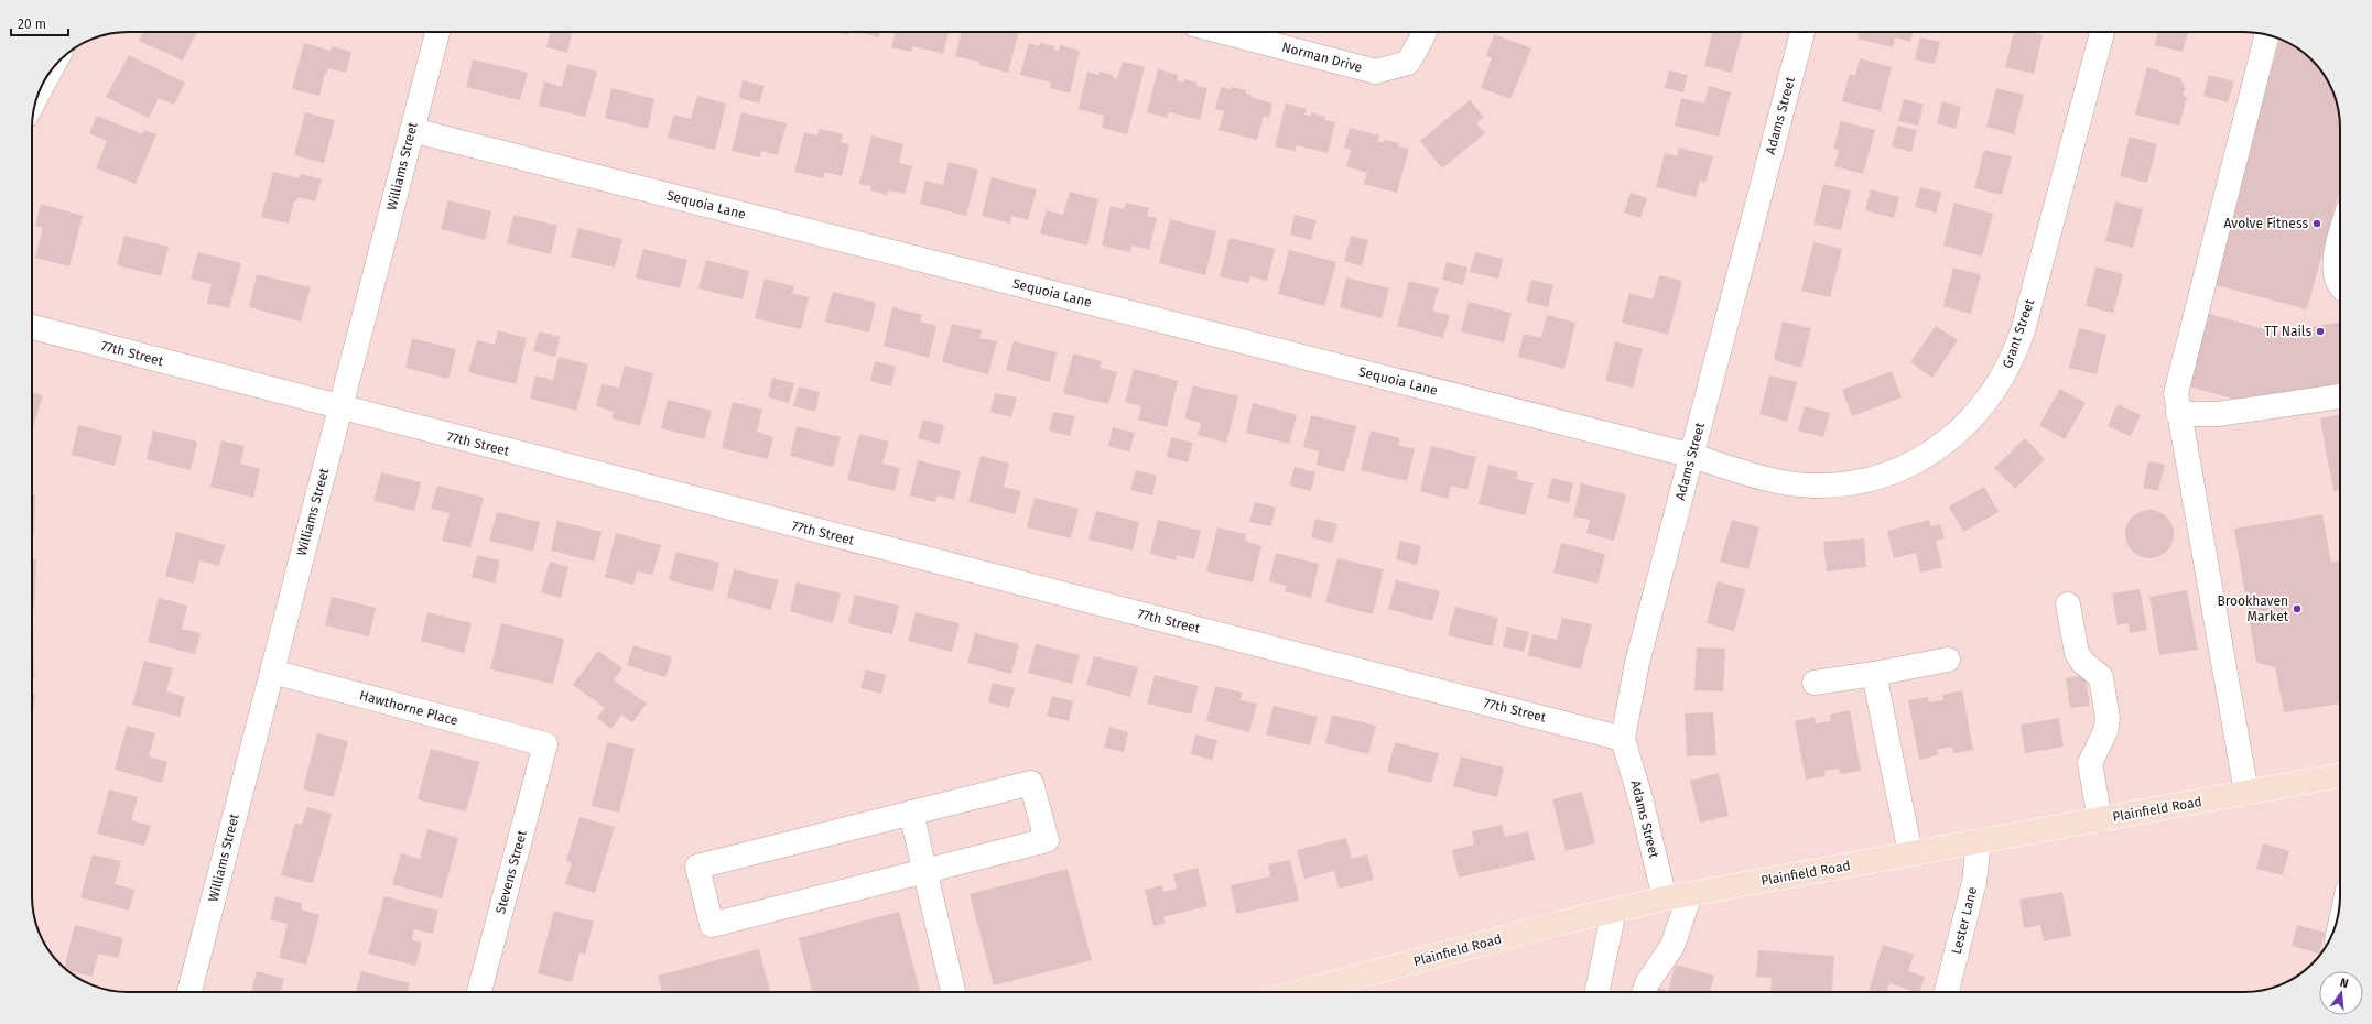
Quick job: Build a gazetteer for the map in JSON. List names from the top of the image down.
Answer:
{
  "streets": {
    "main road": ["Plainfield Road"],
    "street": [
      "Norman Drive",
      "Adams Street",
      "Williams Street",
      "Sequoia Lane",
      "Grant Street",
      "77th Street",
      "Hawthorne Place",
      "Stevens Street",
      "Lester Lane"
    ]
  },
  "crossings": [
    ["Adams Street", "Sequoia Lane"],
    ["Adams Street", "Grant Street"],
    ["Adams Street", "77th Street"],
    ["Adams Street", "Plainfield Road"],
    ["Williams Street", "Sequoia Lane"],
    ["Williams Street", "77th Street"],
    ["Williams Street", "Hawthorne Place"],
    ["Sequoia Lane", "Grant Street"],
    ["Hawthorne Place", "Stevens Street"],
    ["Plainfield Road", "Lester Lane"]
  ],
  "places": ["Avolve Fitness", "TT Nails", "Brookhaven Market"],
  "scale_bar": "20 m",
  "north": "top"
}
